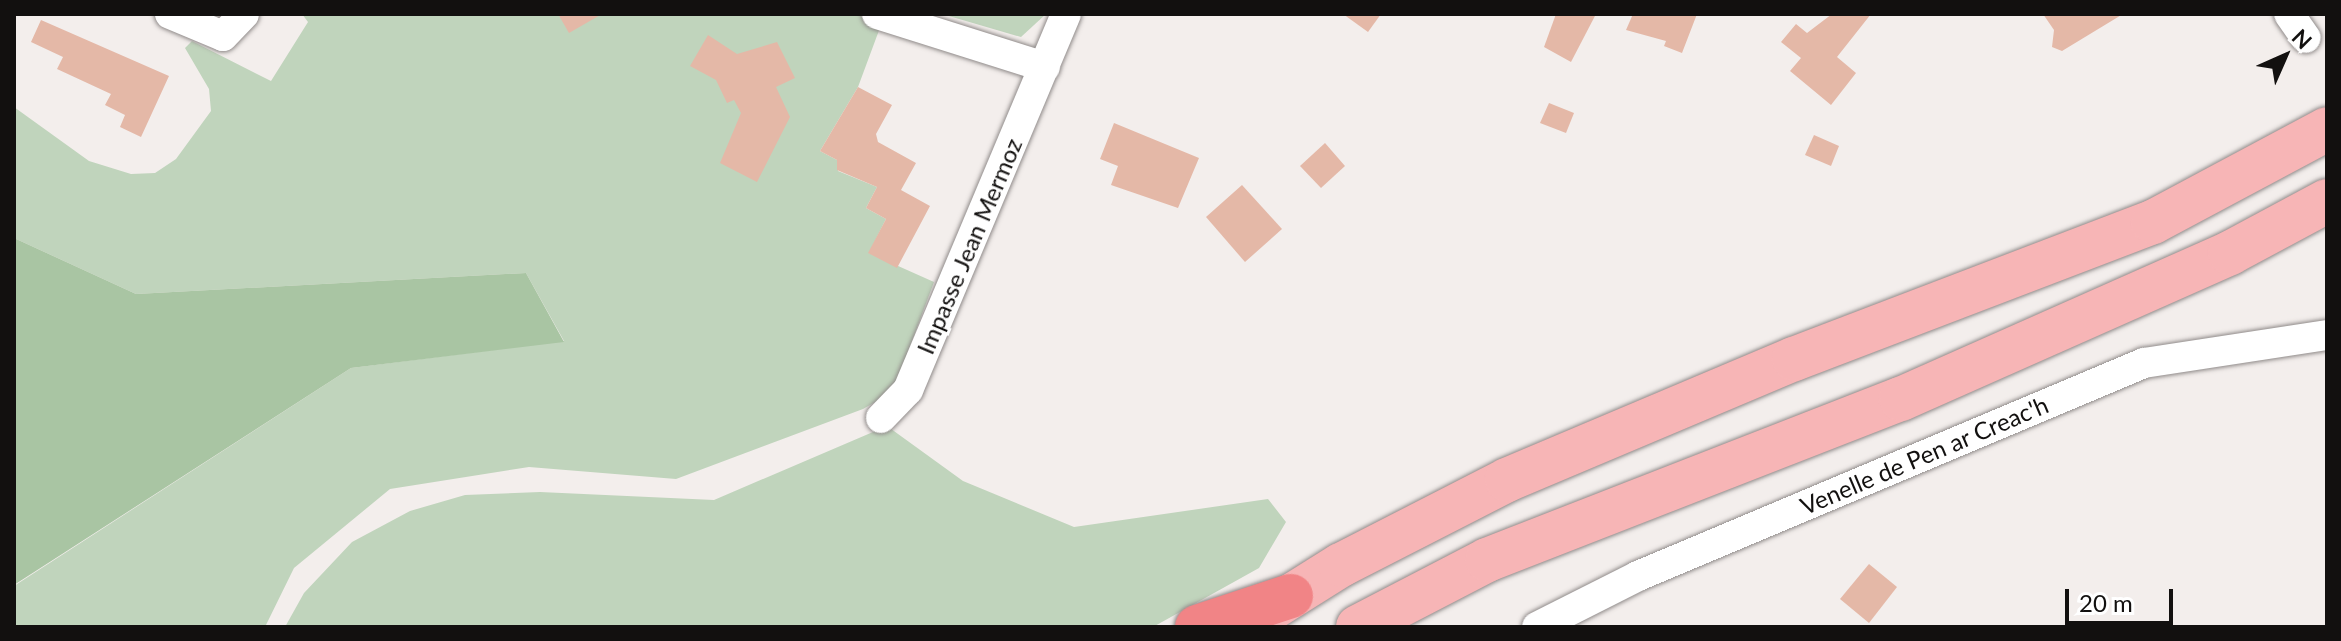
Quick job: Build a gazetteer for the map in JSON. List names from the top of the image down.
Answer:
{
  "streets": {
    "street": ["Impasse Jean Mermoz", "Venelle de Pen ar Creac'h"]
  },
  "scale_bar": "20 m",
  "north": "top right"
}
